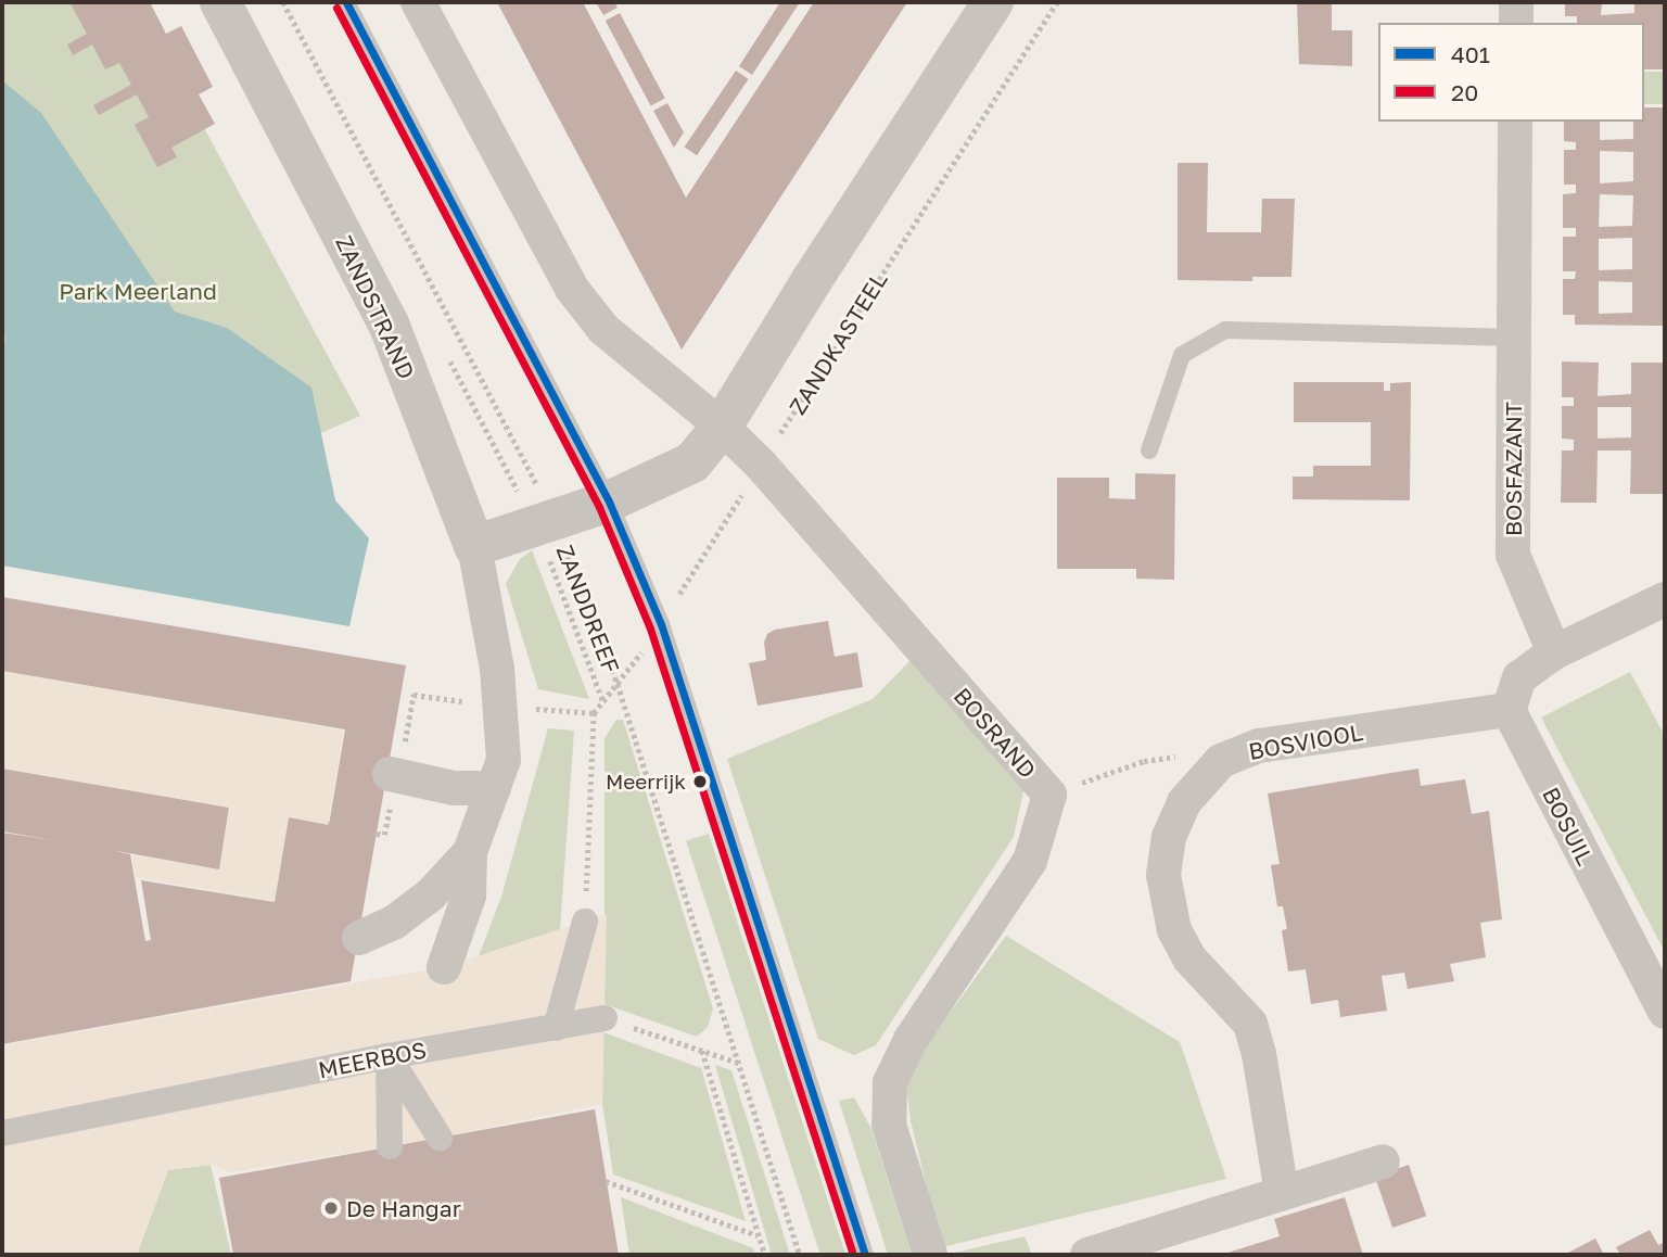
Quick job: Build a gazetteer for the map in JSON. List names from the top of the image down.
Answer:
{
  "streets": {
    "street": [
      "ZANDSTRAND",
      "BOSFAZANT",
      "BOSRAND",
      "BOSVIOOL",
      "BOSUIL",
      "MEERBOS"
    ],
    "path": ["ZANDKASTEEL", "ZANDDREEF"]
  },
  "crossings": [
    ["ZANDKASTEEL", "ZANDDREEF"],
    ["ZANDKASTEEL", "BOSRAND"],
    ["BOSVIOOL", "BOSUIL"]
  ],
  "parks": ["Park Meerland"],
  "places": ["Meerrijk", "De Hangar"],
  "lines": ["transit line 401", "transit line 20"],
  "legend": ["401", "20"]
}
